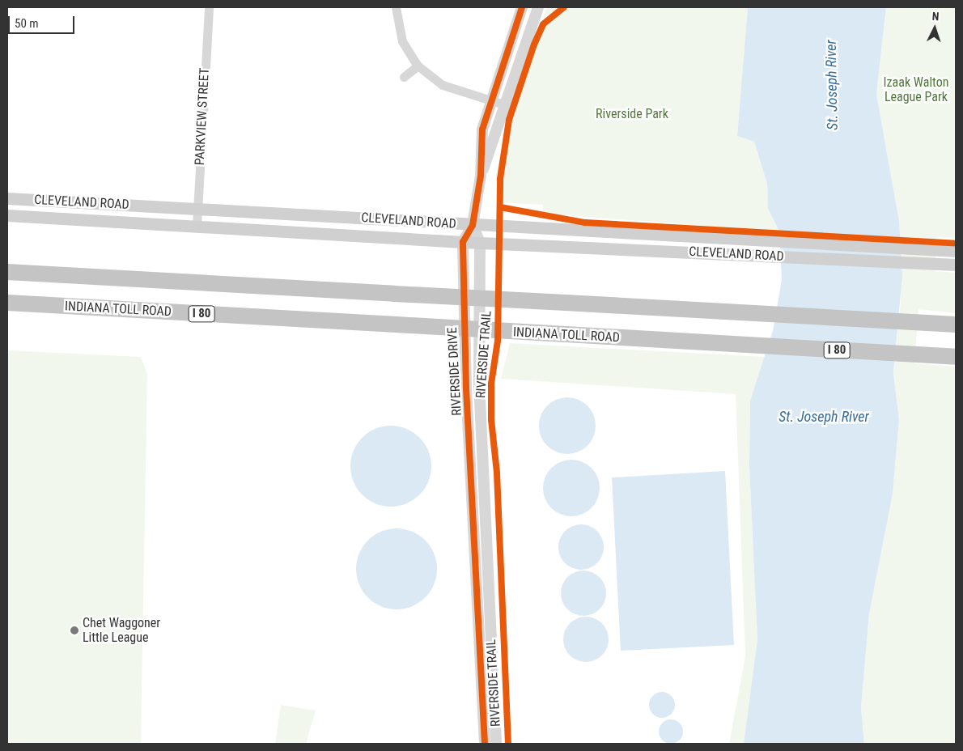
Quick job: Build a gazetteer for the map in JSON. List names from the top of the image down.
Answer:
{
  "streets": {
    "highway": ["INDIANA TOLL ROAD", "I 80"],
    "main road": ["CLEVELAND ROAD"],
    "street": ["PARKVIEW STREET", "RIVERSIDE DRIVE"],
    "cycle path": ["RIVERSIDE TRAIL"]
  },
  "crossings": [
    ["PARKVIEW STREET", "CLEVELAND ROAD"],
    ["CLEVELAND ROAD", "RIVERSIDE DRIVE"]
  ],
  "water": ["St. Joseph River"],
  "parks": ["Izaak Walton League Park", "Riverside Park"],
  "places": ["Chet Waggoner Little League"],
  "scale_bar": "50 m",
  "north": "top"
}
